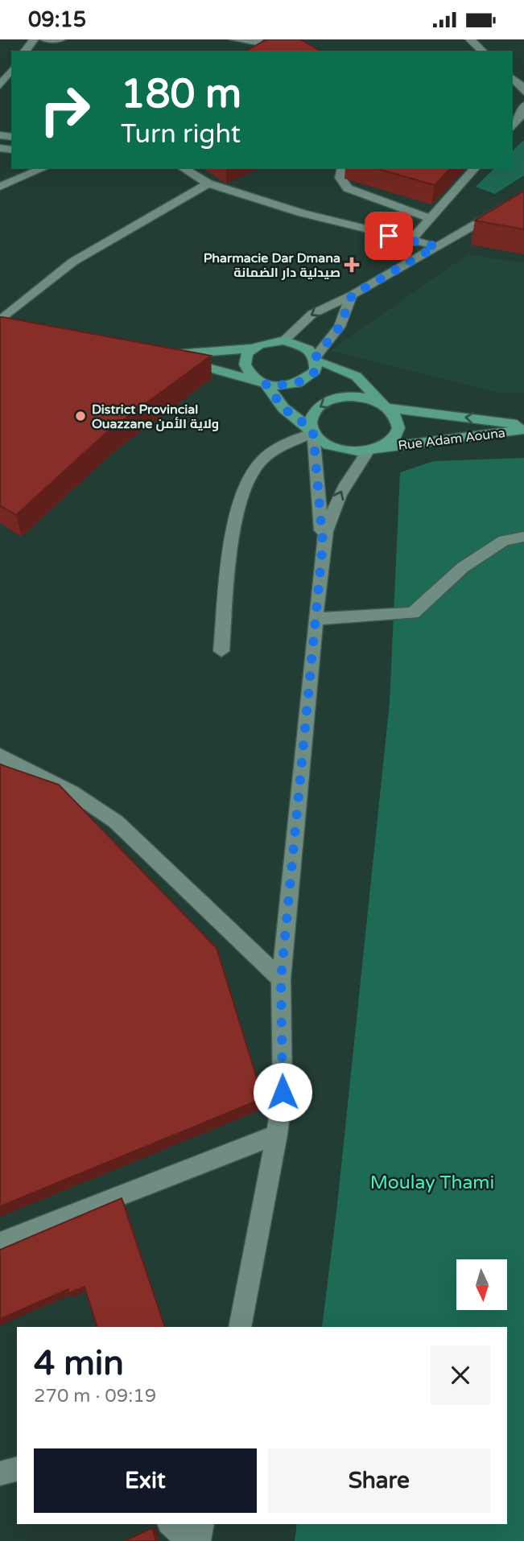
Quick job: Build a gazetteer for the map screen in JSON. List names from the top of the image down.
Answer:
{
  "streets": {
    "main road": ["Rue Adam Aouna"]
  },
  "parks": ["Moulay Thami"],
  "places": {
    "health": ["Pharmacie Dar Dmana صيدلية دار الضمانة"],
    "other": ["District Provincial Ouazzane ولاية الأمن"]
  },
  "north": "bottom",
  "page": {
    "status": "09:15",
    "turn": ["180 m", "Turn right"],
    "heading": ["4 min", "270 m · 09:19"],
    "buttons": ["Exit", "Share"]
  }
}
